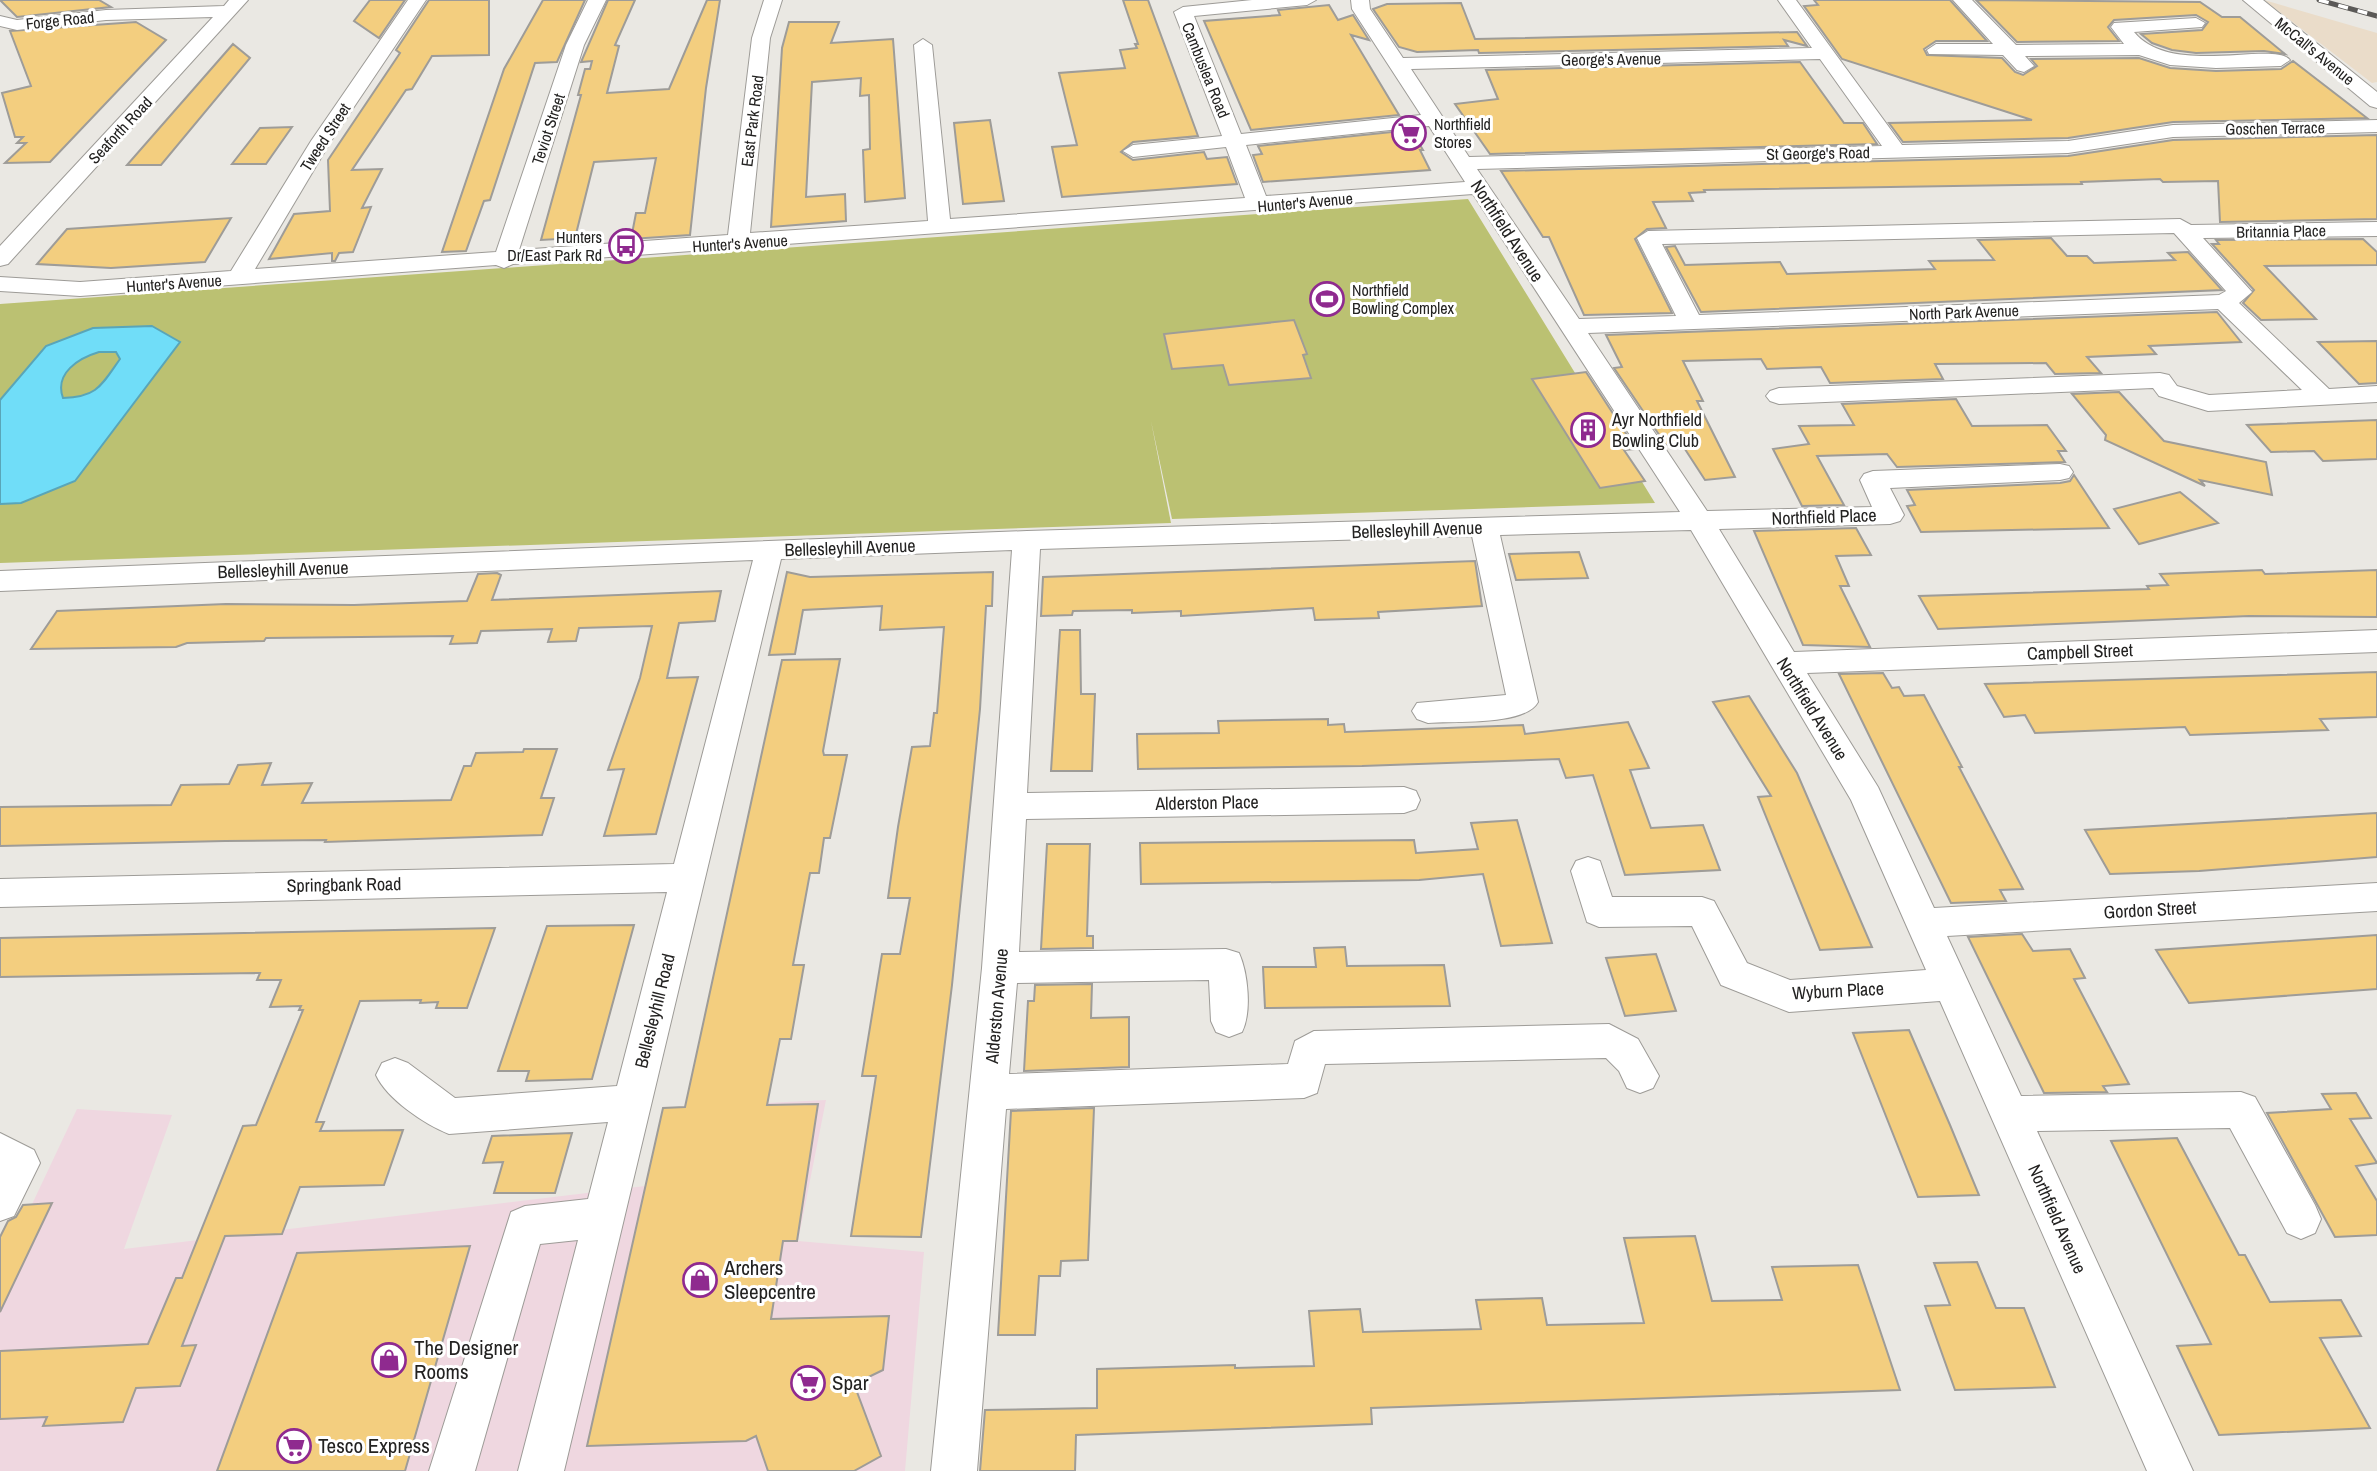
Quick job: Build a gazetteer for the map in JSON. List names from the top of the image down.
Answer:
{
  "streets": {
    "street": [
      "Forge Road",
      "McCall's Avenue",
      "George's Avenue",
      "Cambuslea Road",
      "East Park Road",
      "Goschen Terrace",
      "Teviot Street",
      "Seaforth Road",
      "Tweed Street",
      "St George's Road",
      "Hunter's Avenue",
      "Northfield Avenue",
      "Britannia Place",
      "North Park Avenue",
      "Northfield Place",
      "Bellesleyhill Avenue",
      "Campbell Street",
      "Alderston Place",
      "Springbank Road",
      "Gordon Street",
      "Wyburn Place",
      "Alderston Avenue",
      "Bellesleyhill Road"
    ]
  },
  "crossings": [
    ["Forge Road", "Seaforth Road"],
    ["George's Avenue", "Northfield Avenue"],
    ["Cambuslea Road", "Hunter's Avenue"],
    ["East Park Road", "Hunter's Avenue"],
    ["Goschen Terrace", "St George's Road"],
    ["Teviot Street", "Hunter's Avenue"],
    ["Tweed Street", "Hunter's Avenue"],
    ["St George's Road", "Hunter's Avenue"],
    ["St George's Road", "Northfield Avenue"],
    ["Hunter's Avenue", "Northfield Avenue"],
    ["Northfield Avenue", "North Park Avenue"],
    ["Northfield Avenue", "Northfield Place"],
    ["Northfield Avenue", "Bellesleyhill Avenue"],
    ["Northfield Avenue", "Campbell Street"],
    ["Northfield Avenue", "Gordon Street"],
    ["Northfield Avenue", "Wyburn Place"],
    ["Britannia Place", "North Park Avenue"],
    ["Northfield Place", "Bellesleyhill Avenue"],
    ["Bellesleyhill Avenue", "Alderston Avenue"],
    ["Bellesleyhill Avenue", "Bellesleyhill Road"],
    ["Alderston Place", "Alderston Avenue"],
    ["Springbank Road", "Bellesleyhill Road"]
  ],
  "places": {
    "supermarket": ["Northfield Stores", "Spar", "Tesco Express"],
    "bus stop": ["Hunters Dr/East Park Rd"],
    "sports": ["Northfield Bowling Complex"],
    "building": ["Ayr Northfield Bowling Club"],
    "shop": ["Archers Sleepcentre", "The Designer Rooms"]
  }
}
